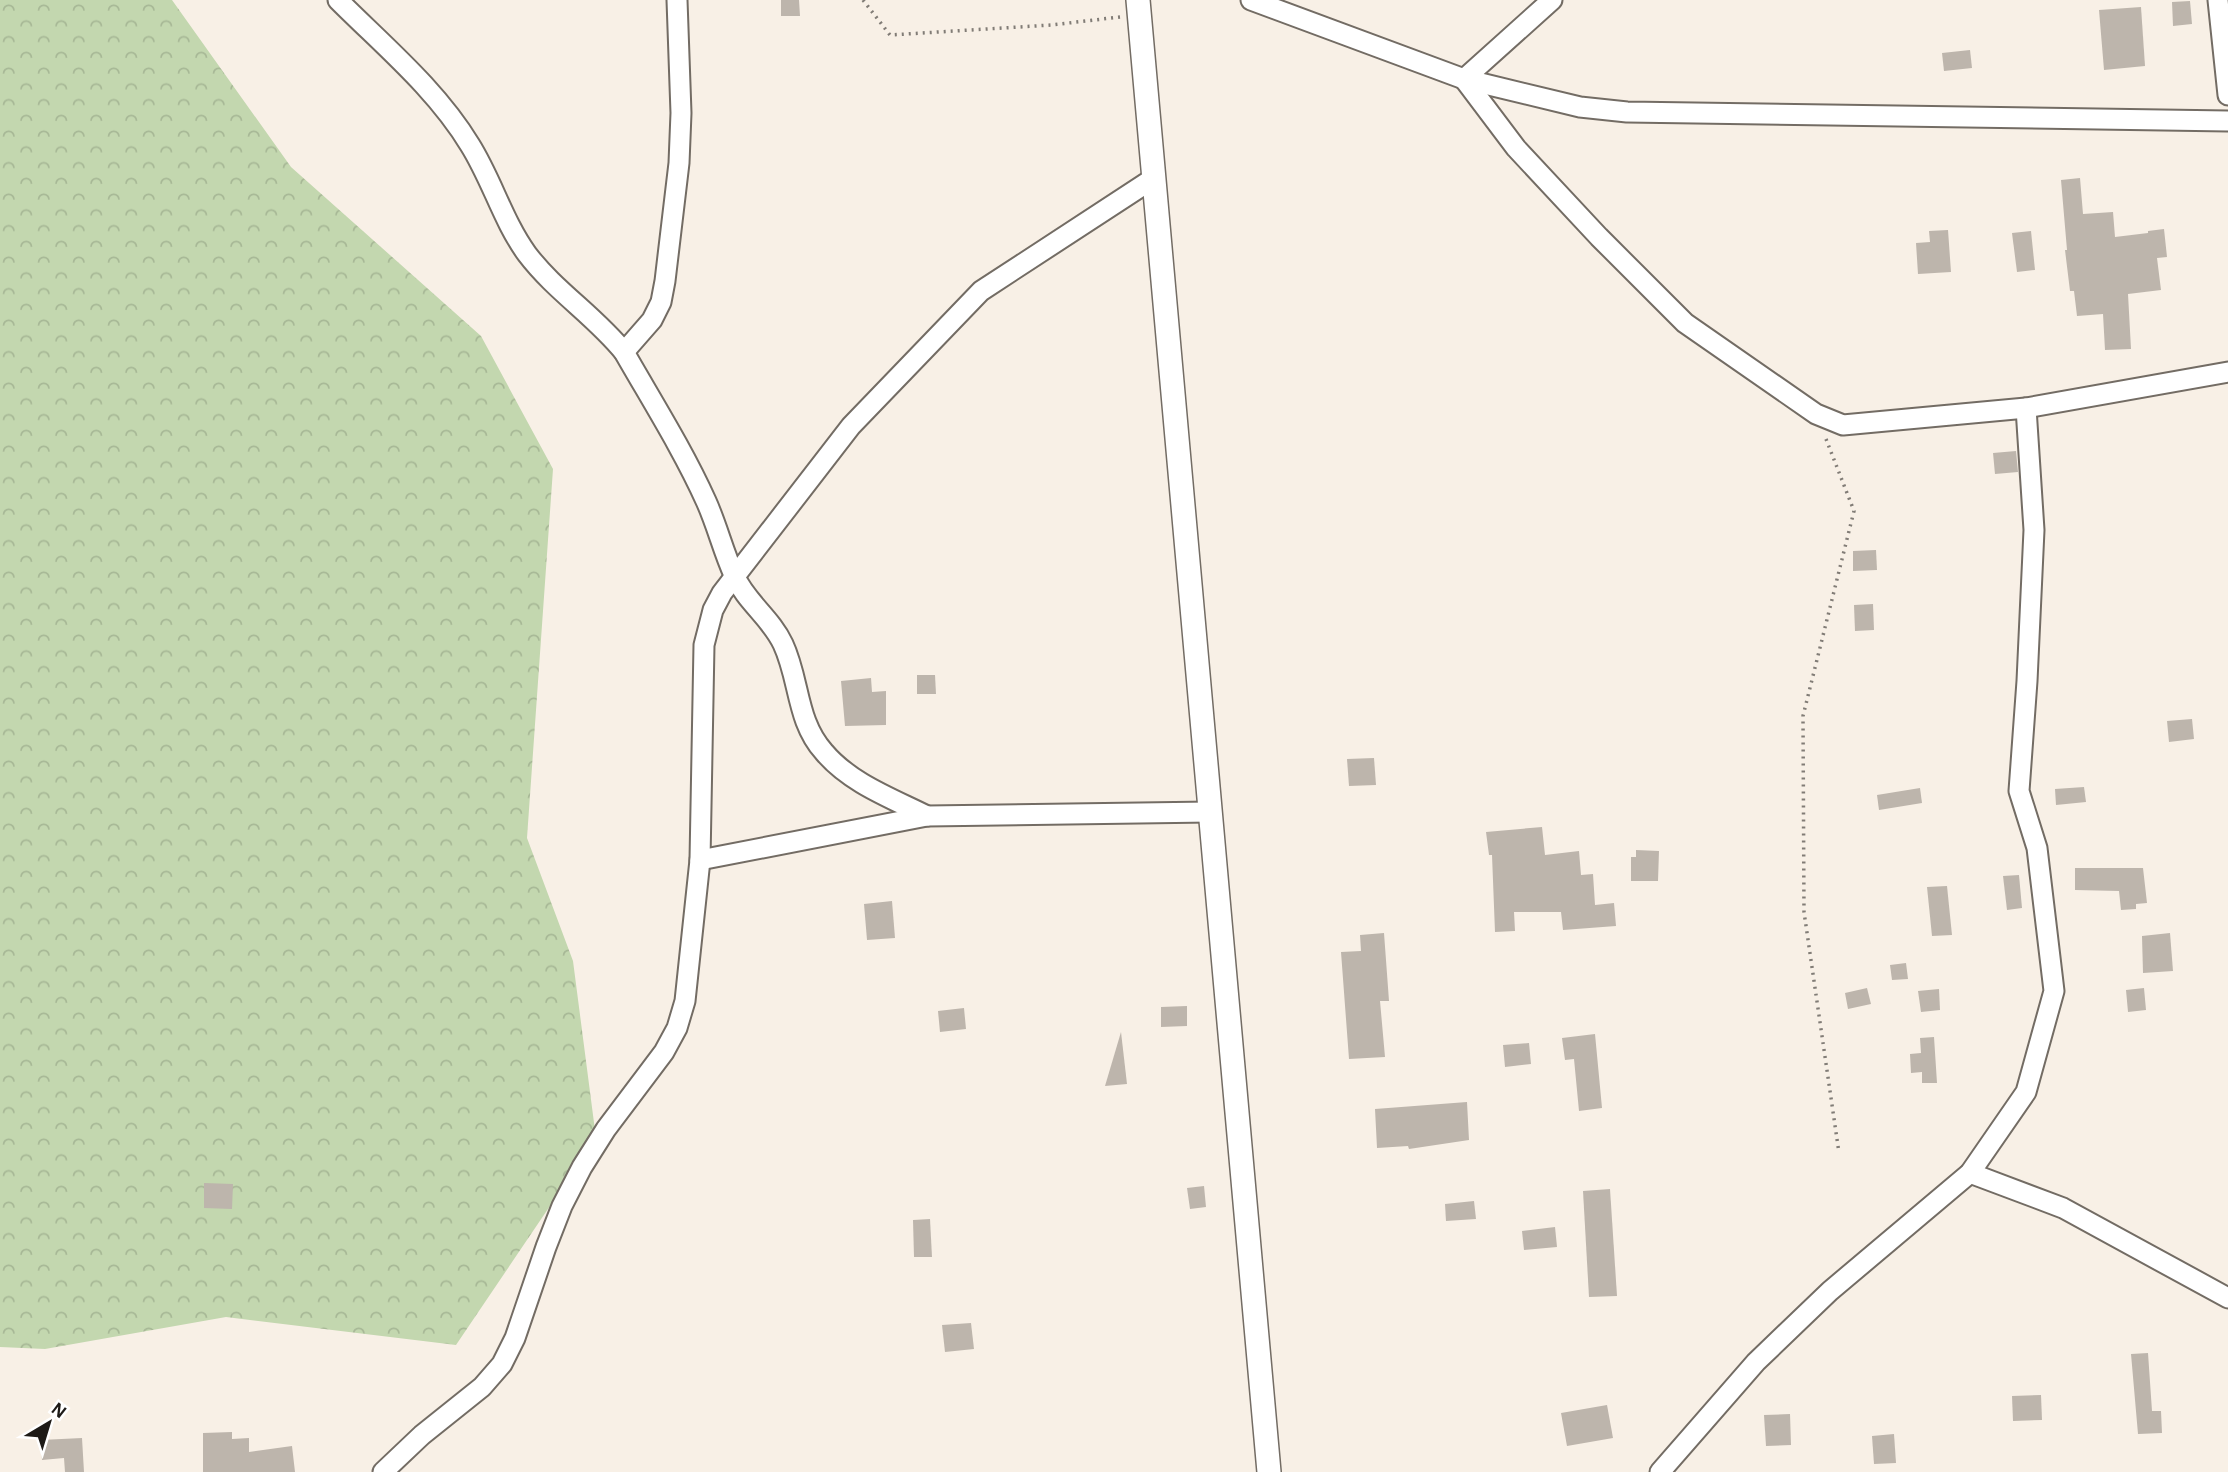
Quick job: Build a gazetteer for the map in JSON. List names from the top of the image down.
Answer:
{
  "north": "top right"
}
